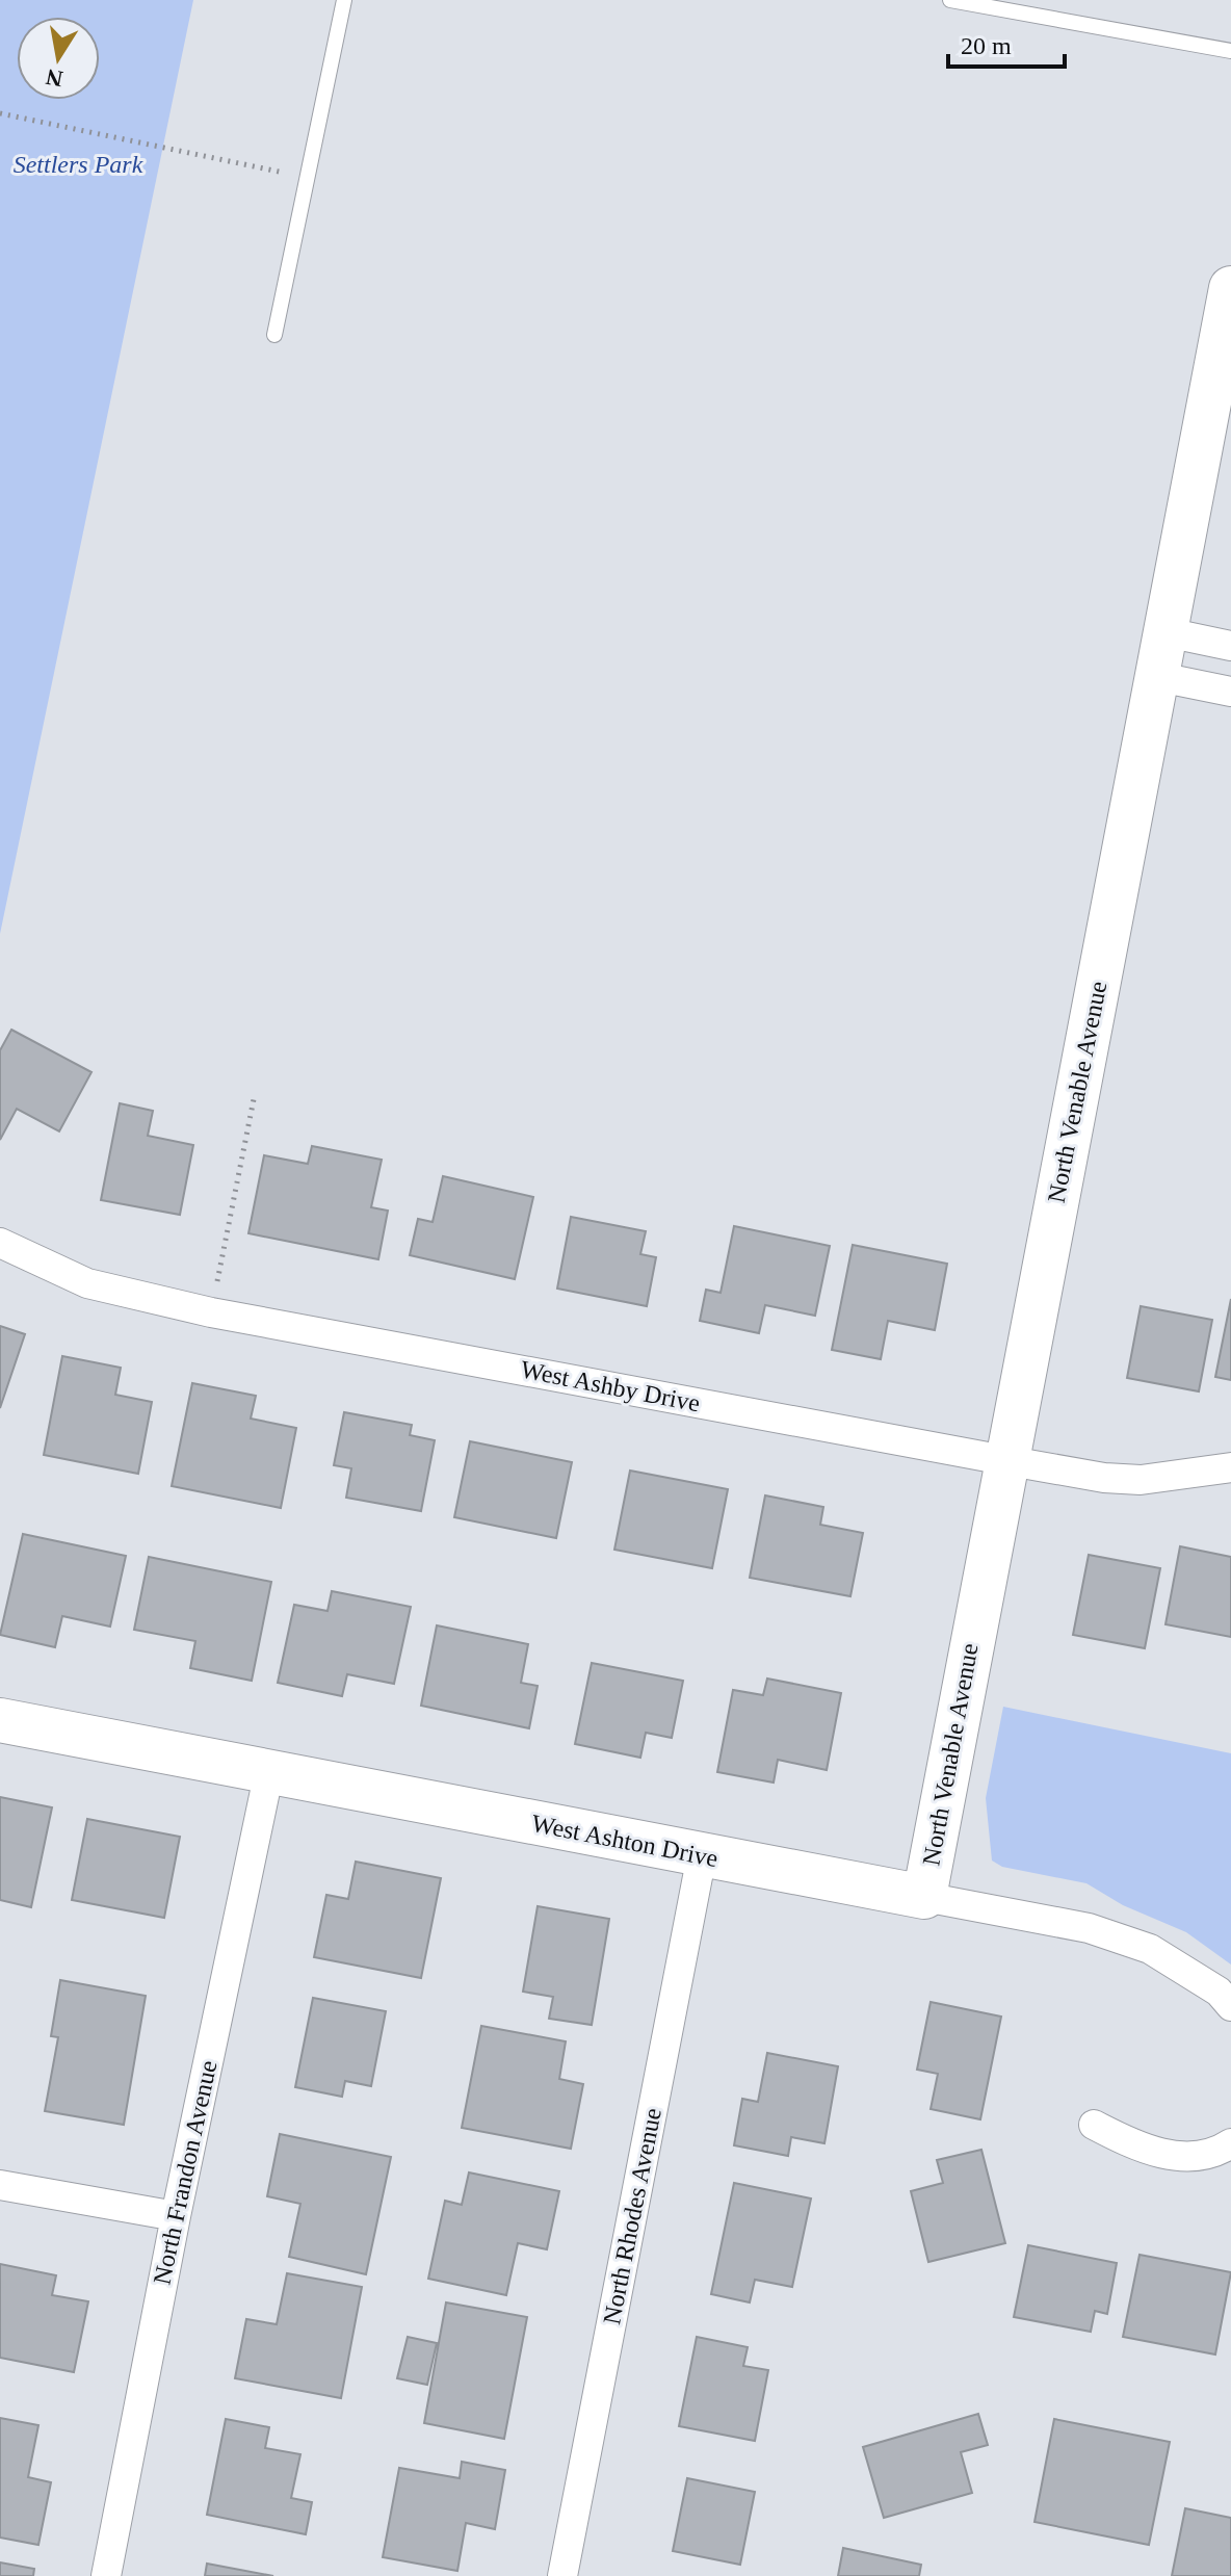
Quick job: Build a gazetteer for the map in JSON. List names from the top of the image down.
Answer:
{
  "streets": {
    "street": [
      "North Venable Avenue",
      "West Ashby Drive",
      "West Ashton Drive",
      "North Frandon Avenue",
      "North Rhodes Avenue"
    ]
  },
  "crossings": [
    ["North Venable Avenue", "West Ashby Drive"],
    ["North Venable Avenue", "West Ashton Drive"],
    ["West Ashton Drive", "North Frandon Avenue"],
    ["West Ashton Drive", "North Rhodes Avenue"]
  ],
  "parks": ["Settlers Park"],
  "scale_bar": "20 m",
  "north": "bottom"
}
